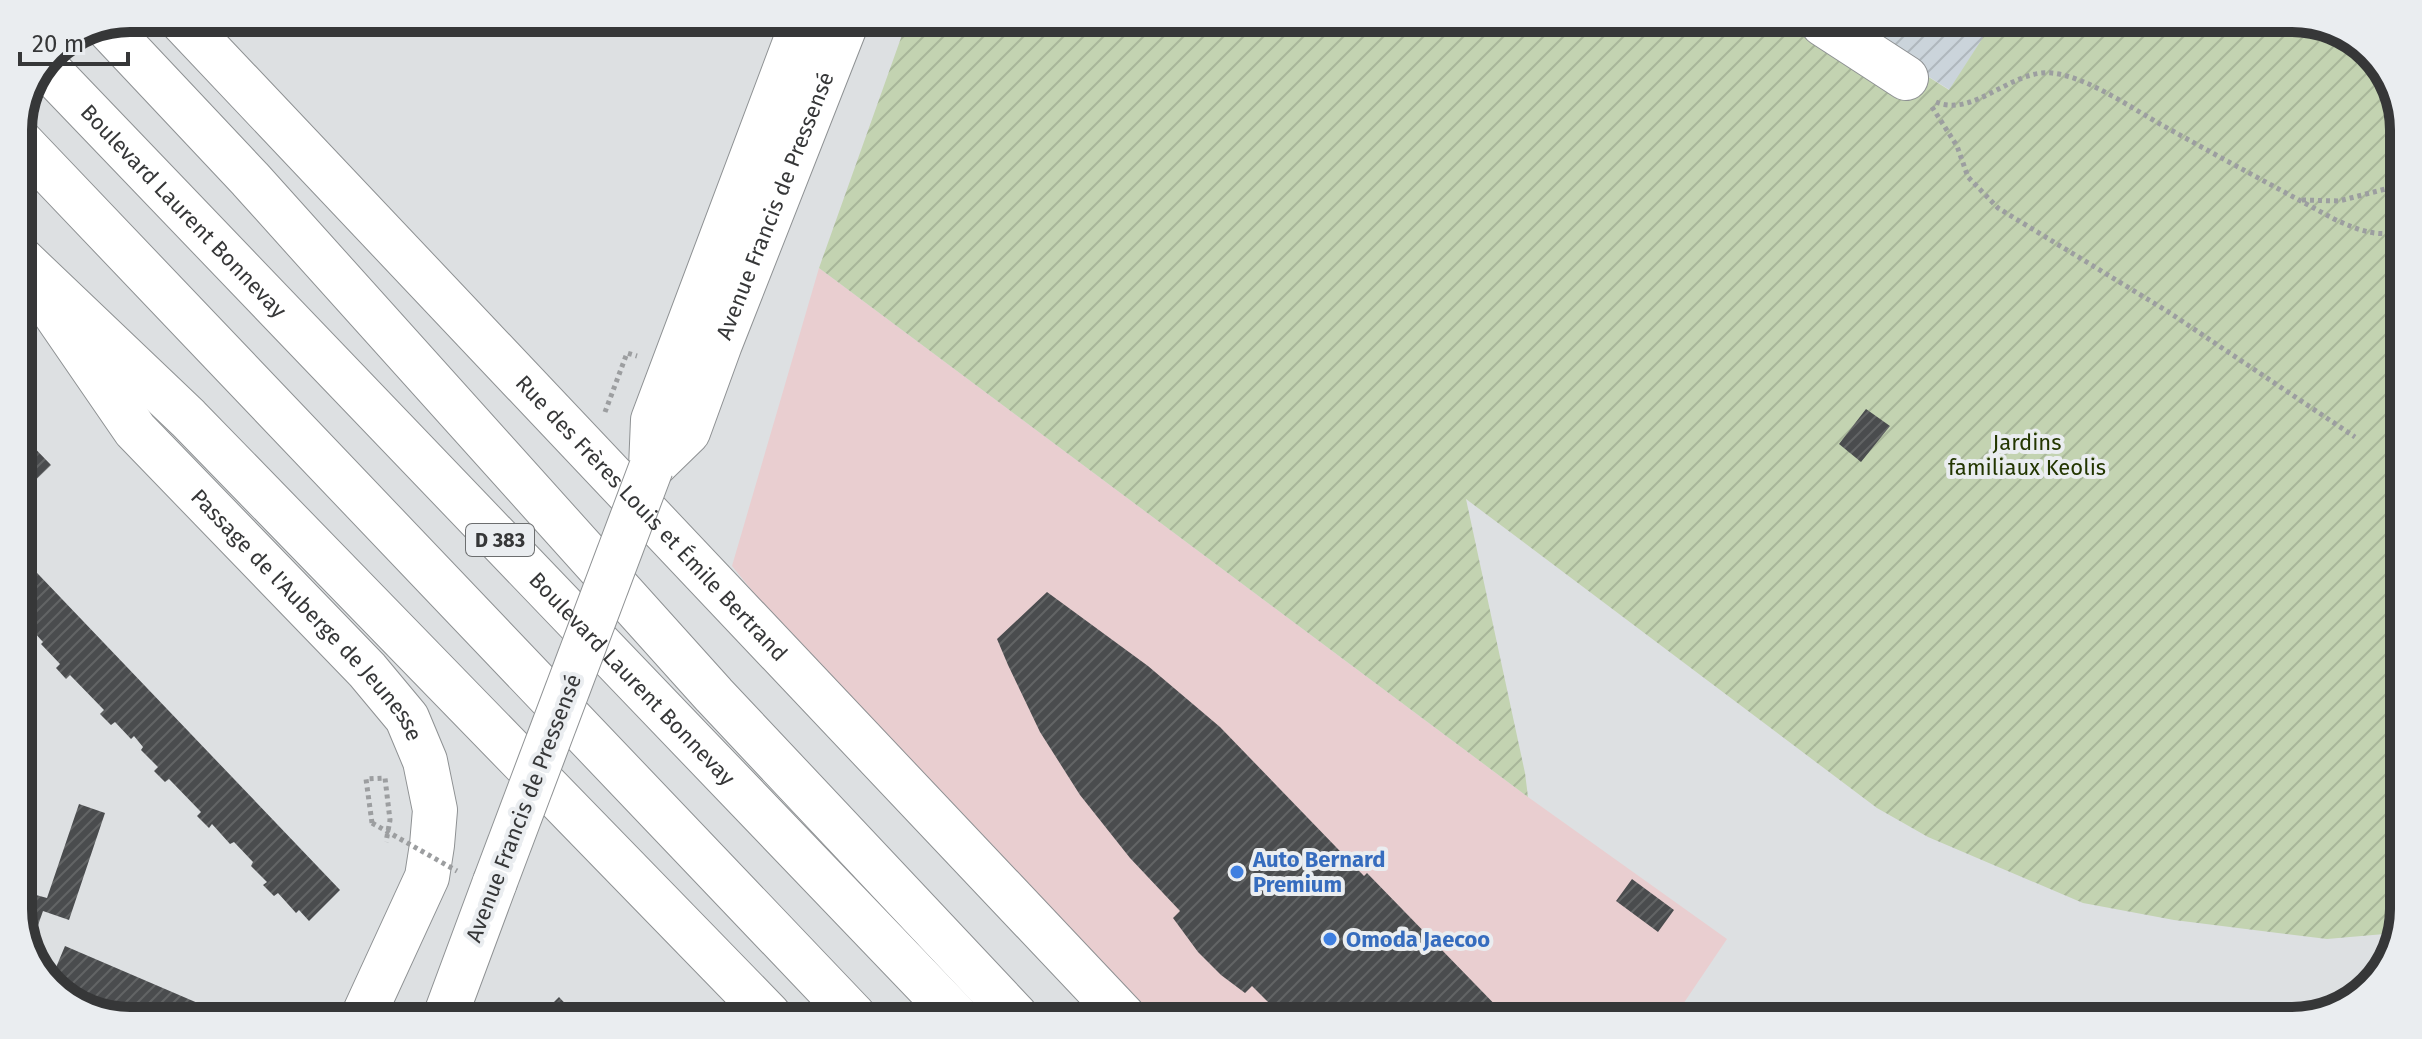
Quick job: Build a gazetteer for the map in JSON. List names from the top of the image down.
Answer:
{
  "streets": {
    "main road": [
      "Avenue Francis de Pressensé",
      "Boulevard Laurent Bonnevay",
      "Rue des Frères Louis et Émile Bertrand",
      "D 383",
      "Passage de l'Auberge de Jeunesse"
    ]
  },
  "parks": ["Jardins familiaux Keolis"],
  "places": ["Auto Bernard Premium", "Omoda Jaecoo"],
  "scale_bar": "20 m"
}
